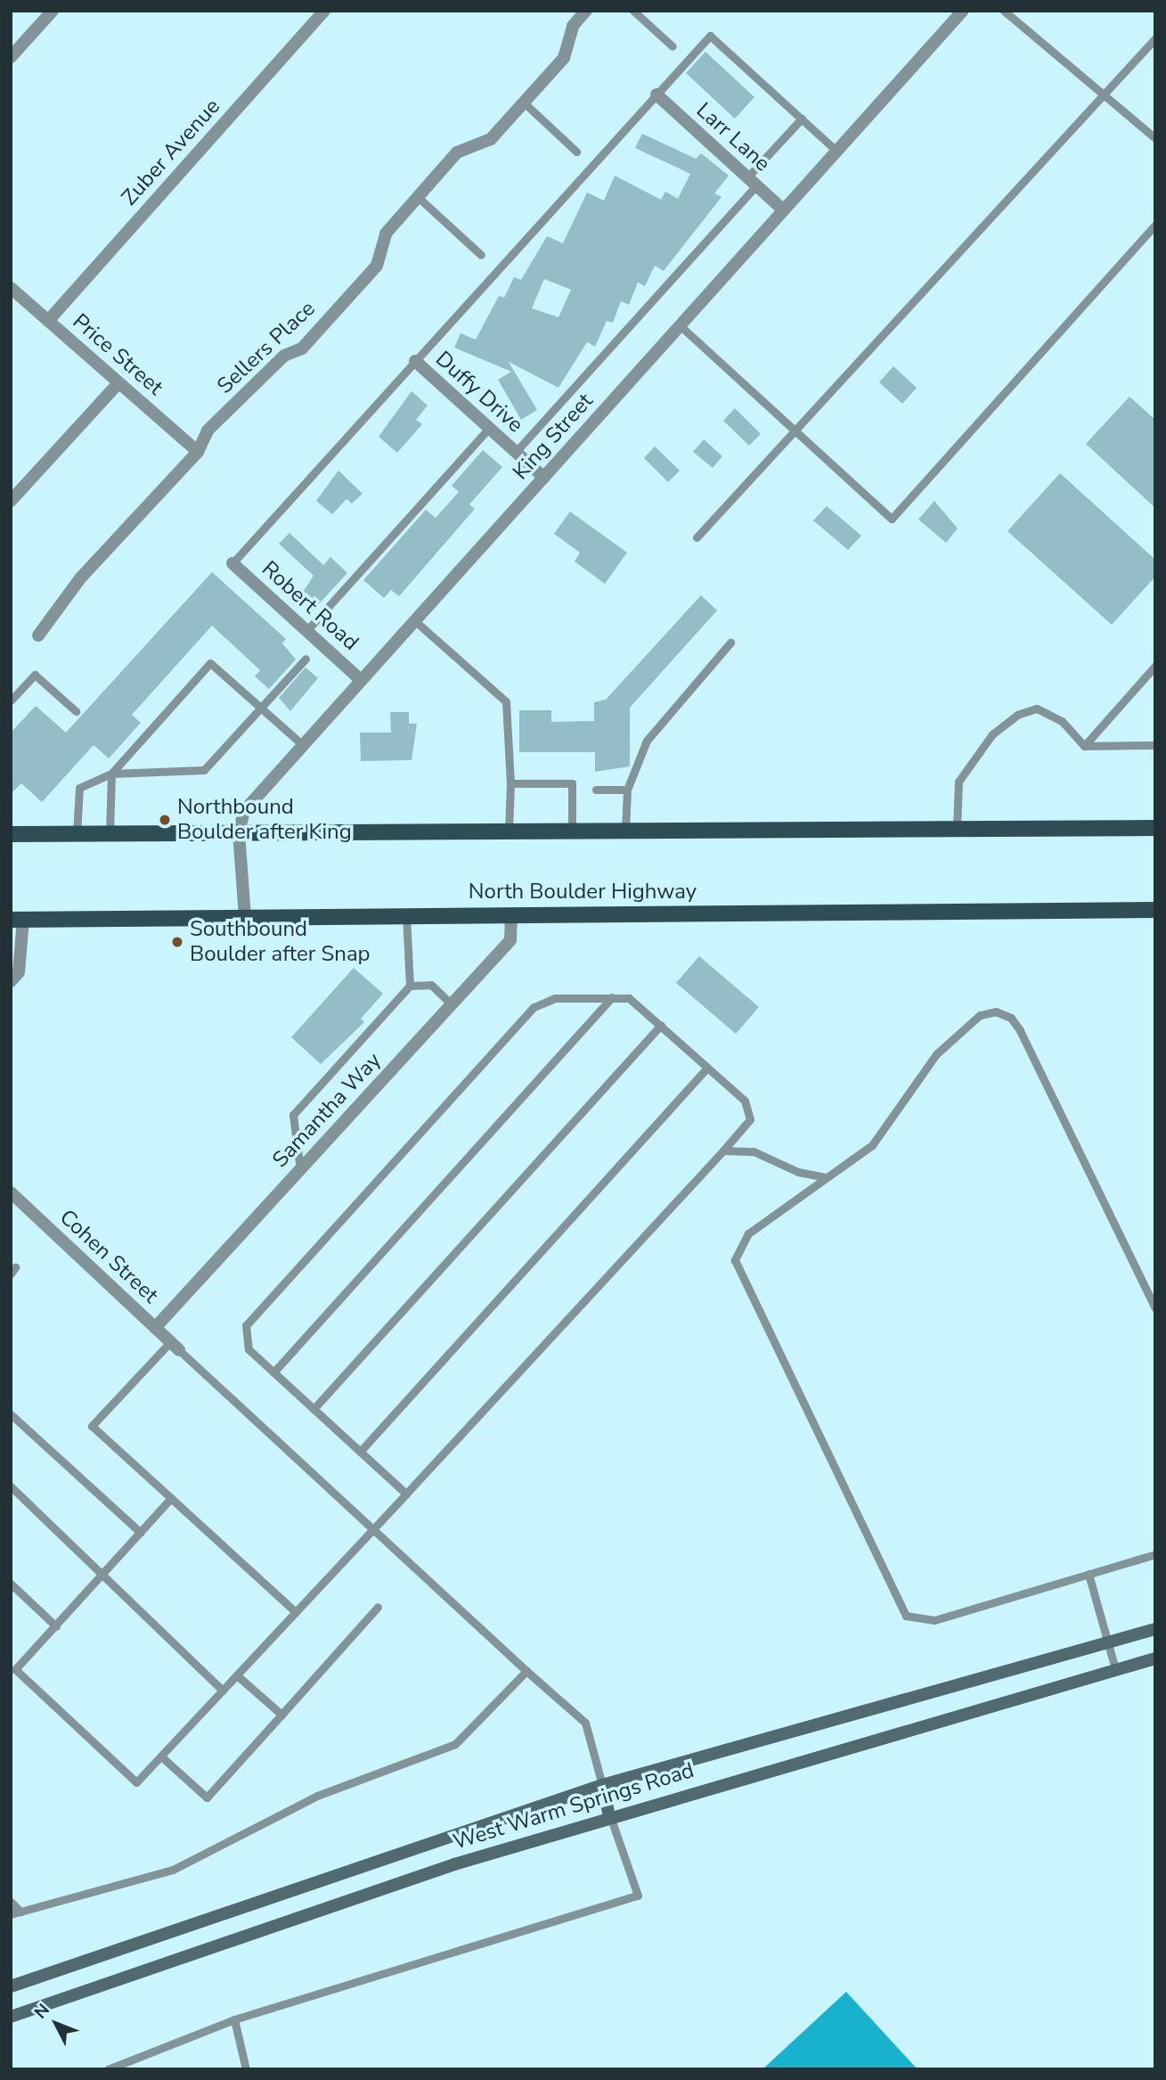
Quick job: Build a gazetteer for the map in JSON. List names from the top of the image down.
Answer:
{
  "streets": {
    "main road": ["North Boulder Highway", "West Warm Springs Road"],
    "street": [
      "Larr Lane",
      "Zuber Avenue",
      "Sellers Place",
      "Price Street",
      "Duffy Drive",
      "King Street",
      "Robert Road",
      "Samantha Way",
      "Cohen Street"
    ]
  },
  "crossings": [
    ["Larr Lane", "King Street"],
    ["Zuber Avenue", "Price Street"],
    ["Sellers Place", "Price Street"],
    ["Duffy Drive", "King Street"],
    ["King Street", "Robert Road"],
    ["King Street", "North Boulder Highway"],
    ["North Boulder Highway", "Samantha Way"],
    ["Samantha Way", "Cohen Street"]
  ],
  "places": ["Northbound Boulder after King", "Southbound Boulder after Snap"],
  "north": "top left"
}
